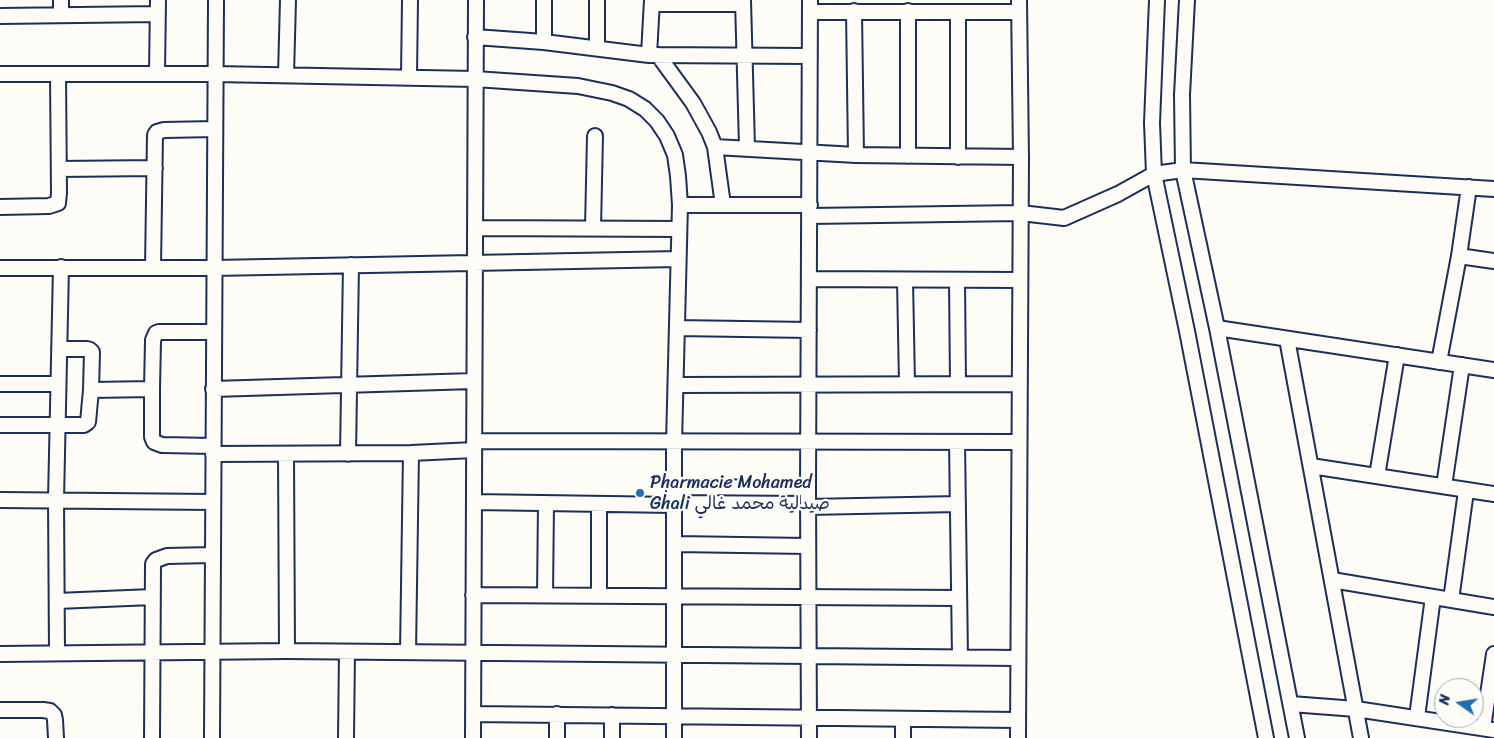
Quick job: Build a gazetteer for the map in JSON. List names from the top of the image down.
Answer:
{
  "places": ["Pharmacie Mohamed Ghali صيدلية محمد غالي"],
  "north": "left"
}
